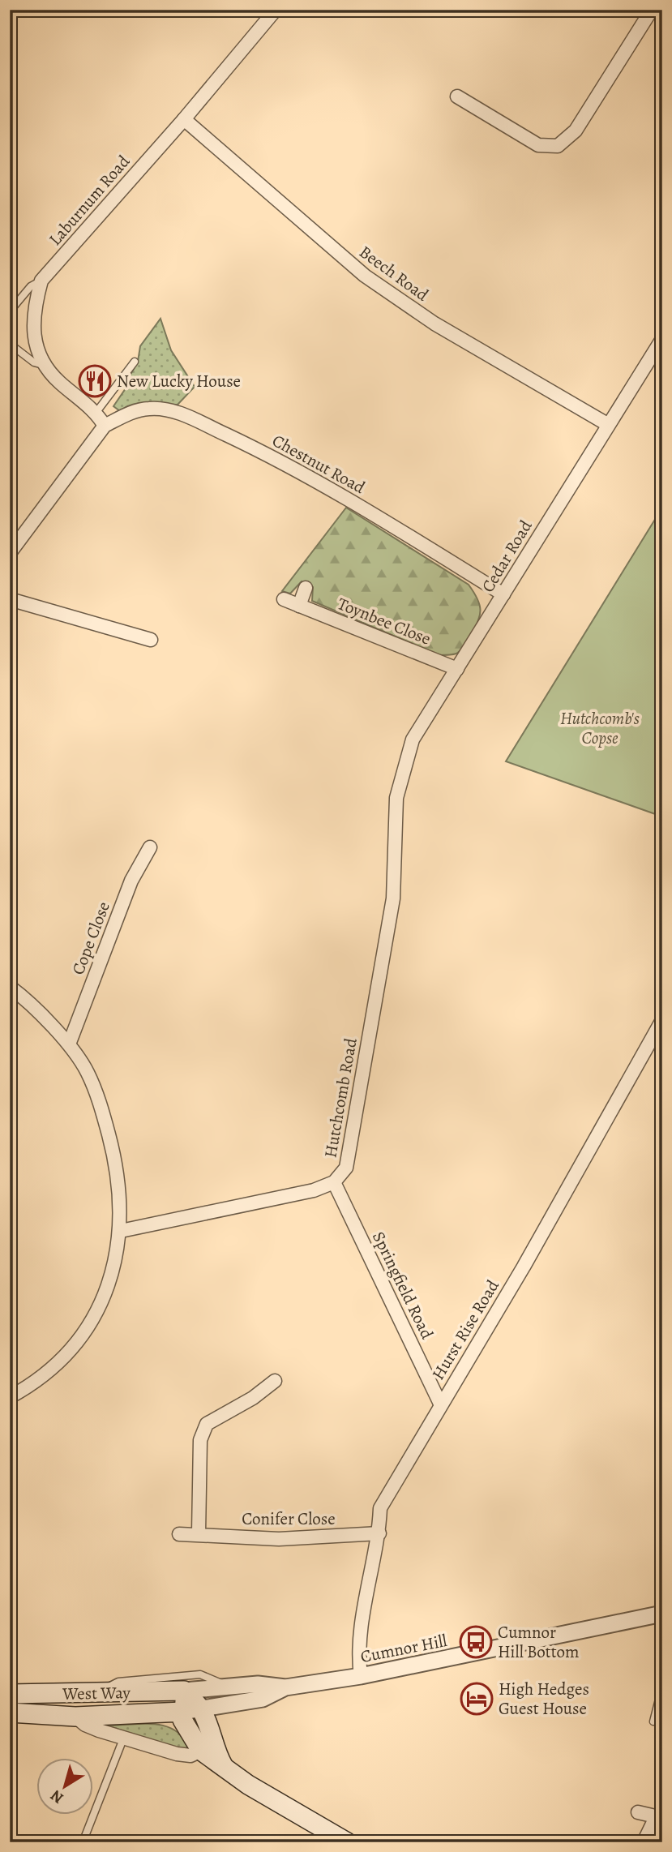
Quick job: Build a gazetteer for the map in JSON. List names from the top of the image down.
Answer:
{
  "streets": {
    "main road": ["West Way"],
    "street": [
      "Laburnum Road",
      "Beech Road",
      "Chestnut Road",
      "Cedar Road",
      "Toynbee Close",
      "Cope Close",
      "Hutchcomb Road",
      "Springfield Road",
      "Hurst Rise Road",
      "Conifer Close",
      "Cumnor Hill"
    ]
  },
  "crossings": [
    ["Laburnum Road", "Beech Road"],
    ["Laburnum Road", "Chestnut Road"],
    ["Beech Road", "Cedar Road"],
    ["Chestnut Road", "Cedar Road"],
    ["Cedar Road", "Toynbee Close"],
    ["Cedar Road", "Hutchcomb Road"],
    ["Hutchcomb Road", "Springfield Road"],
    ["Springfield Road", "Hurst Rise Road"],
    ["Hurst Rise Road", "Conifer Close"],
    ["Hurst Rise Road", "Cumnor Hill"],
    ["Cumnor Hill", "West Way"]
  ],
  "parks": ["Hutchcomb's Copse"],
  "places": {
    "restaurant": ["New Lucky House"],
    "bus stop": ["Cumnor Hill Bottom"],
    "hotel": ["High Hedges Guest House"]
  },
  "north": "bottom left"
}
